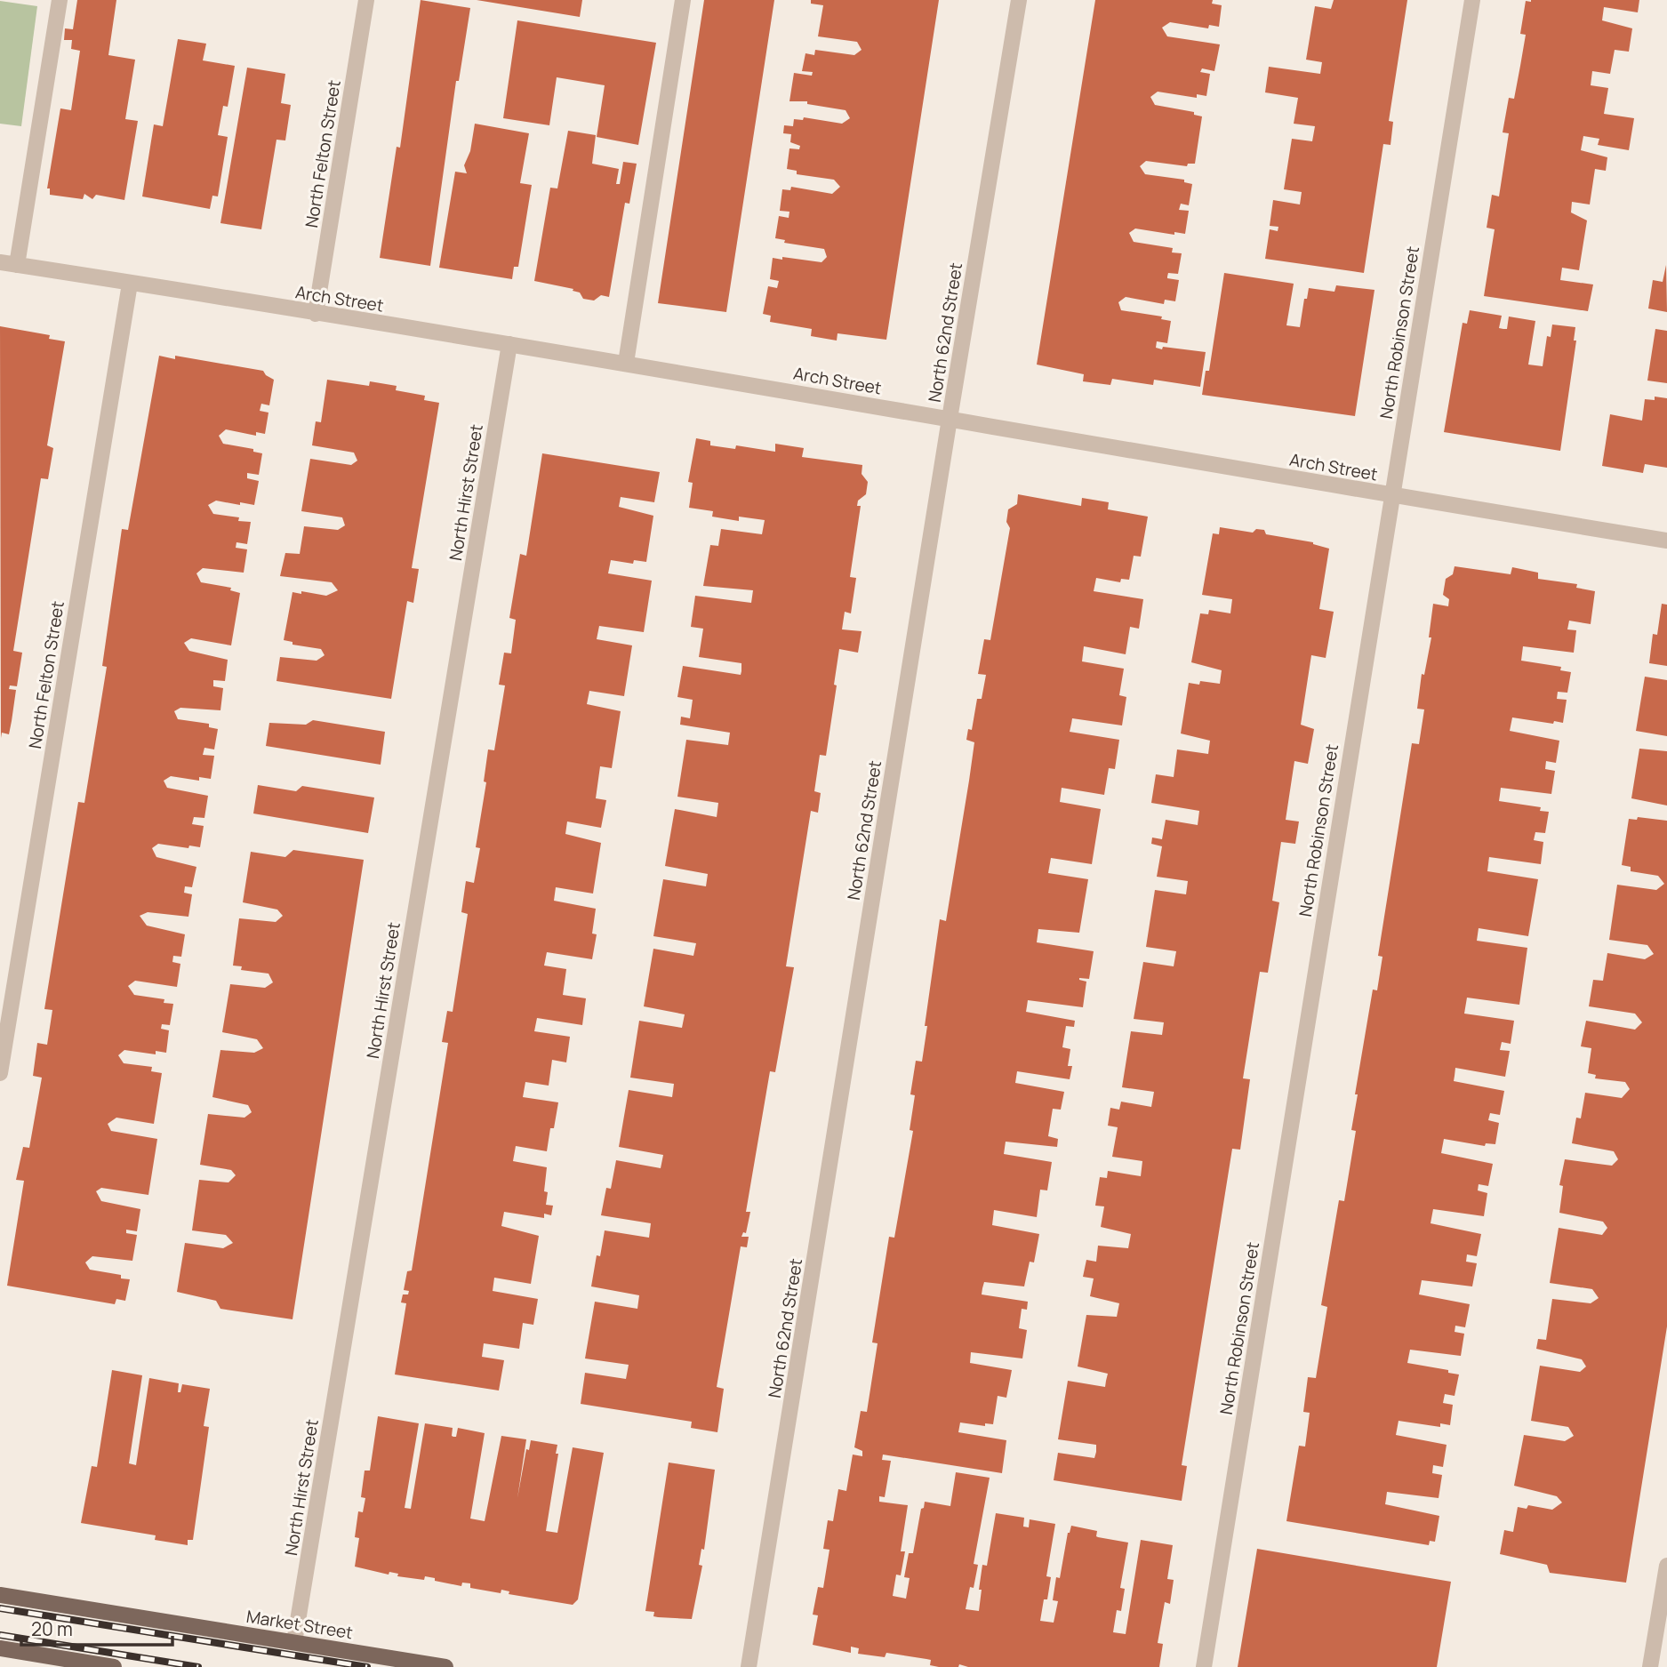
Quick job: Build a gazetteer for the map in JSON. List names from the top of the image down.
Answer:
{
  "streets": {
    "main road": ["Market Street"],
    "street": [
      "North Felton Street",
      "Arch Street",
      "North 62nd Street",
      "North Robinson Street",
      "North Hirst Street"
    ]
  },
  "crossings": [
    ["North Felton Street", "Arch Street"],
    ["Arch Street", "North 62nd Street"],
    ["Arch Street", "North Robinson Street"],
    ["Arch Street", "North Hirst Street"],
    ["North Hirst Street", "Market Street"]
  ],
  "scale_bar": "20 m"
}
